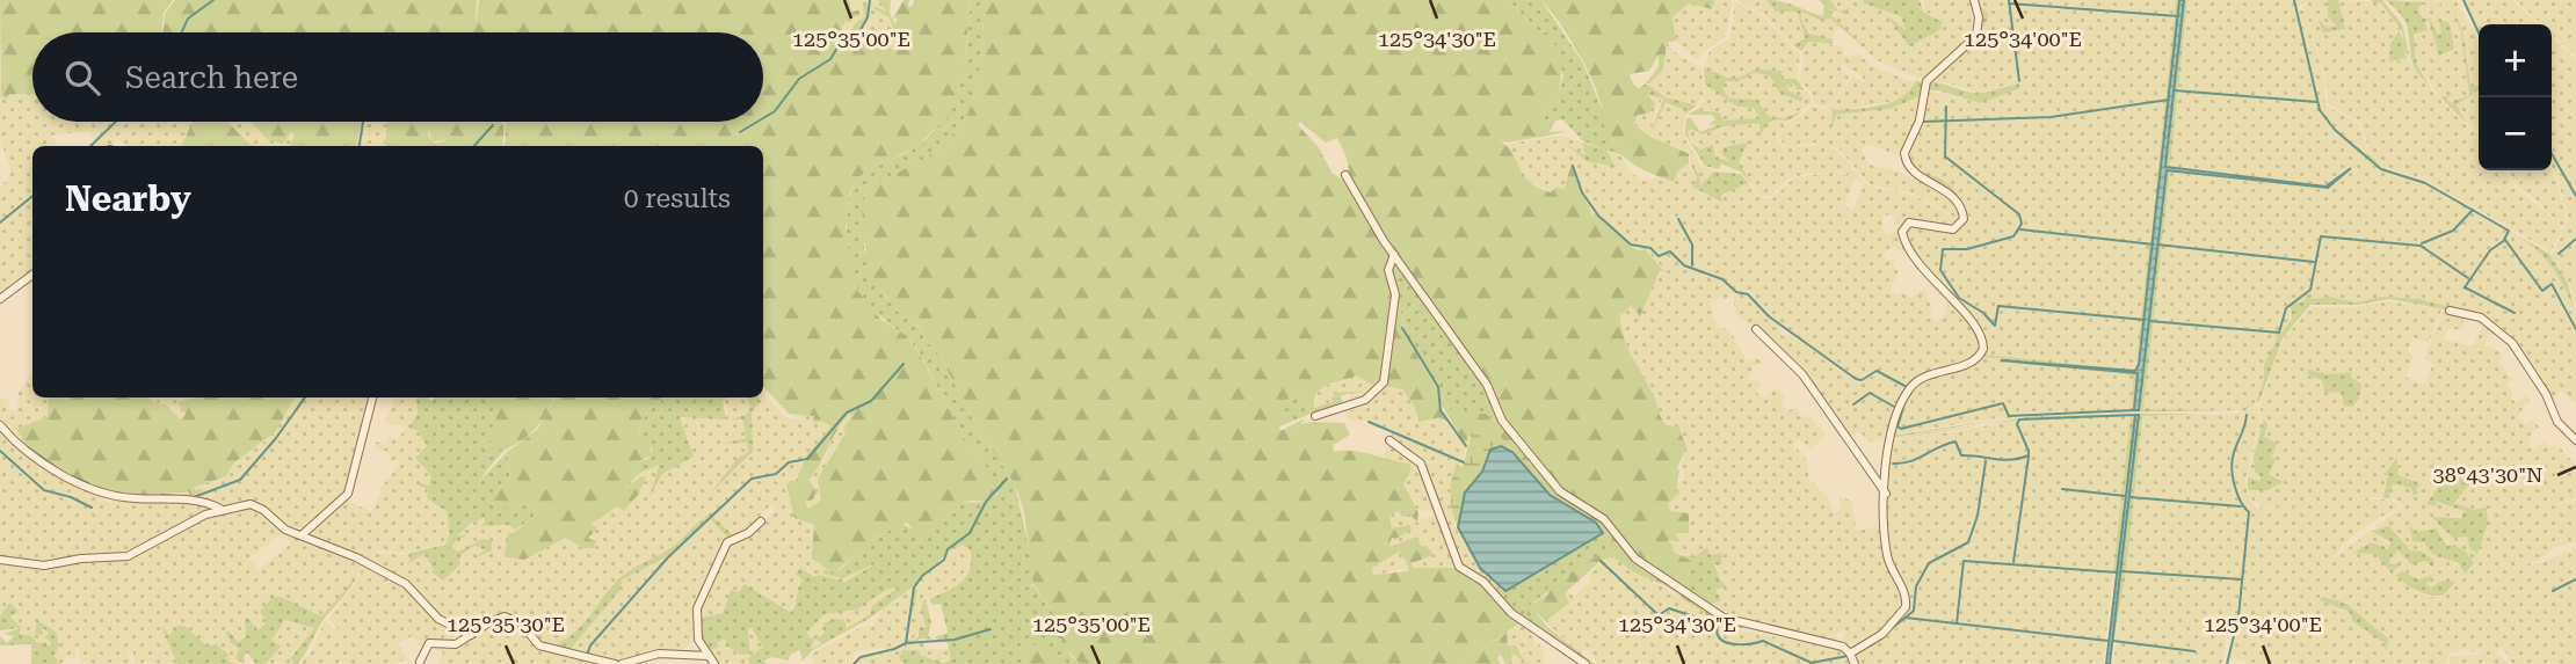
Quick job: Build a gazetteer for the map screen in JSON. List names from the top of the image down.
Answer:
{
  "page": {
    "map_buttons": ["+", "−"],
    "search": "Search here",
    "heading": ["Nearby", "0 results"]
  },
  "coordinates": [
    "125°35'00\"E",
    "125°34'30\"E",
    "125°34'00\"E",
    "38°43'30\"N",
    "125°35'30\"E"
  ]
}
